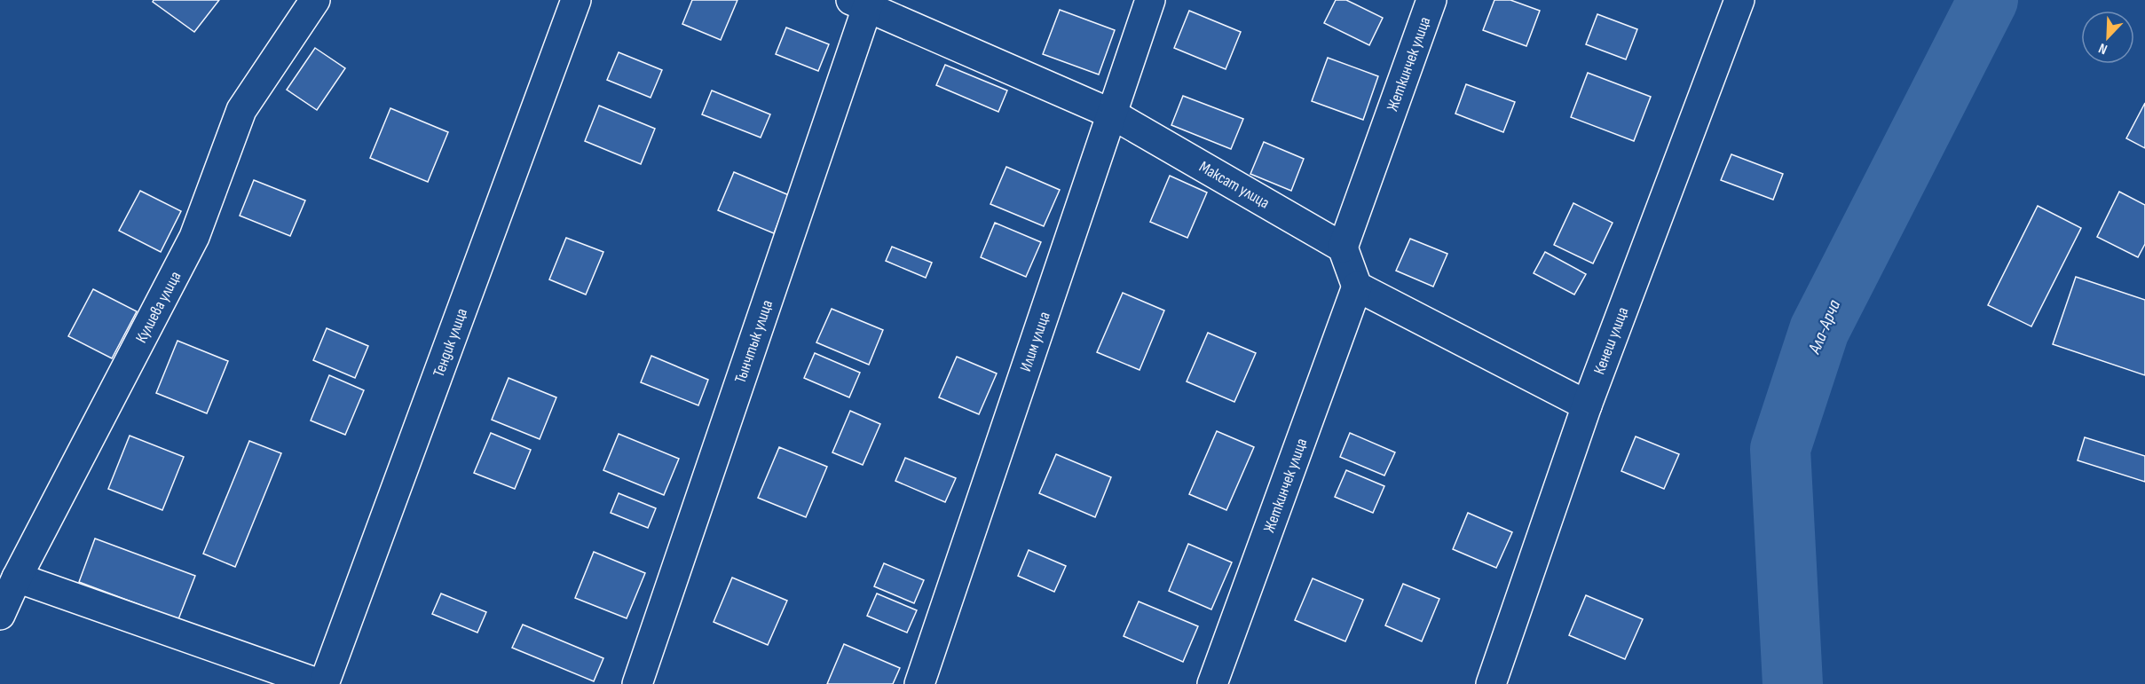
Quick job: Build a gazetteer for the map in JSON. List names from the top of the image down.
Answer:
{
  "streets": {
    "street": [
      "Жеткинчек улица",
      "Максат улица",
      "Кулиева улица",
      "Кенеш улица",
      "Тынчтык улица",
      "Илим улица",
      "Тендик улица"
    ]
  },
  "crossings": [
    ["Жеткинчек улица", "Максат улица"],
    ["Максат улица", "Тынчтык улица"],
    ["Максат улица", "Илим улица"]
  ],
  "water": ["Ала-Арча"],
  "north": "bottom left"
}
